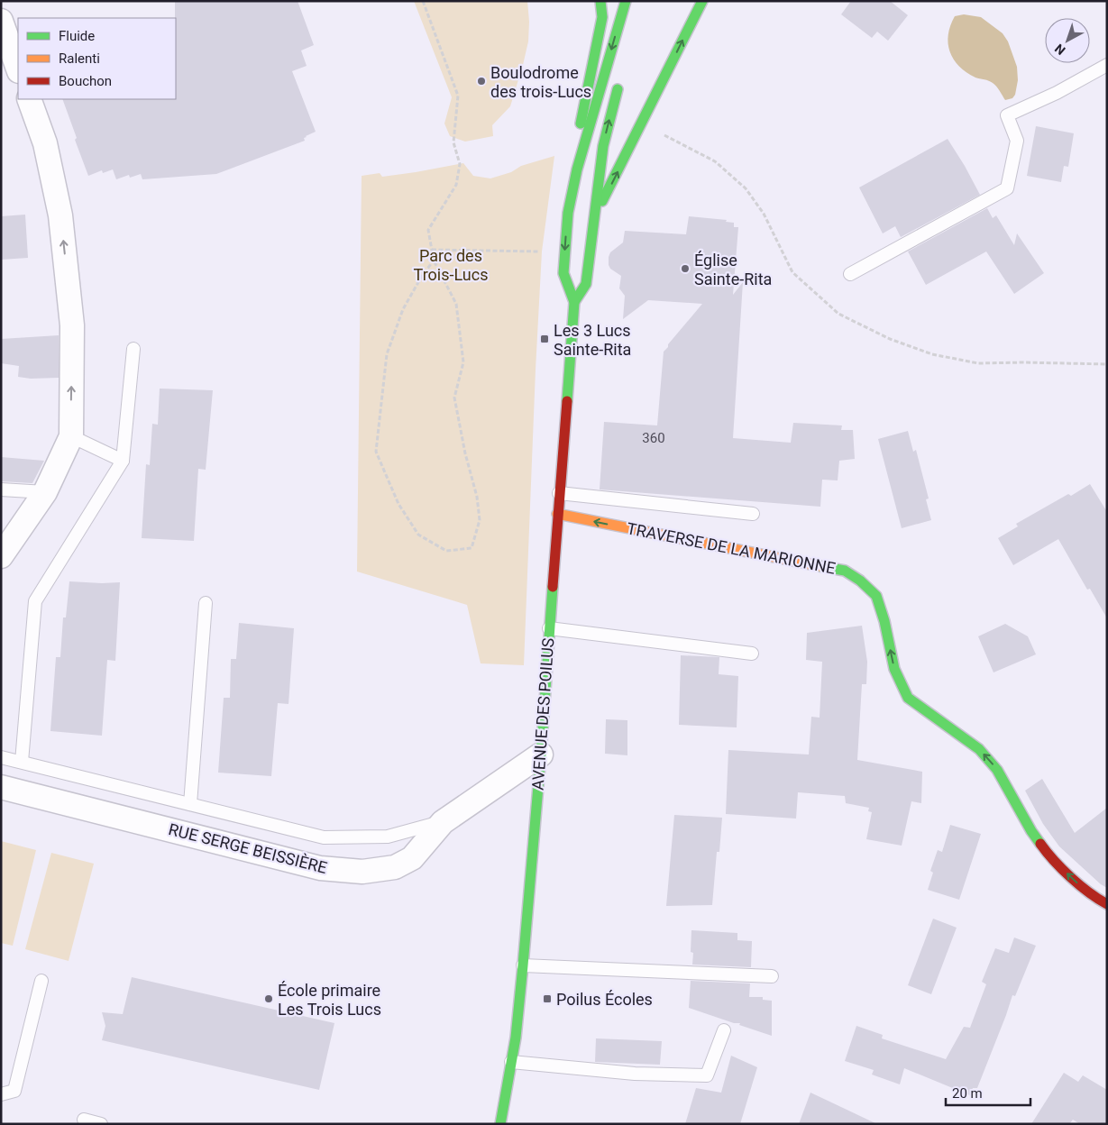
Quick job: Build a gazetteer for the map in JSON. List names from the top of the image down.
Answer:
{
  "streets": {
    "main road": ["TRAVERSE DE LA MARIONNE", "AVENUE DES POILUS"],
    "street": ["RUE SERGE BEISSIÈRE"]
  },
  "crossings": [
    ["TRAVERSE DE LA MARIONNE", "AVENUE DES POILUS"],
    ["AVENUE DES POILUS", "RUE SERGE BEISSIÈRE"]
  ],
  "one_way": ["TRAVERSE DE LA MARIONNE"],
  "parks": ["Parc des Trois-Lucs"],
  "places": {
    "other": ["Boulodrome des trois-Lucs", "Église Sainte-Rita", "École primaire Les Trois Lucs"],
    "transit": ["Les 3 Lucs Sainte-Rita", "Poilus Écoles"]
  },
  "house_numbers": ["360"],
  "legend": ["Fluide", "Ralenti", "Bouchon"],
  "scale_bar": "20 m",
  "north": "bottom left"
}
